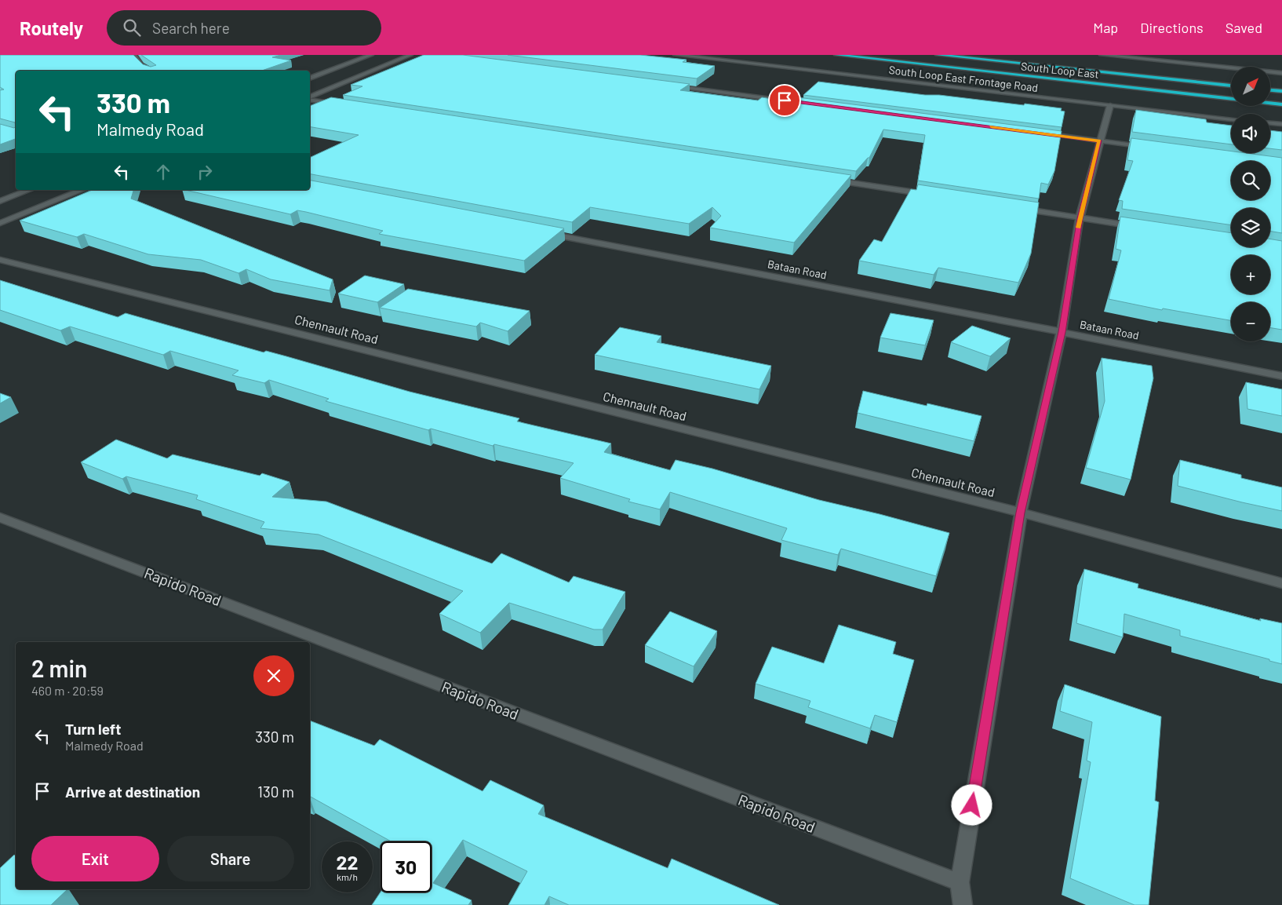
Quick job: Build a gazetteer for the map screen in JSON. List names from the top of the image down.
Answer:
{
  "streets": {
    "highway": ["South Loop East"],
    "street": [
      "South Loop East Frontage Road",
      "Bataan Road",
      "Chennault Road",
      "Rapido Road"
    ]
  },
  "north": "top right",
  "page": {
    "header": "Routely",
    "search": "Search here",
    "nav": ["Map", "Directions", "Saved"],
    "map_buttons": ["+", "−"],
    "turn": ["330 m", "Malmedy Road"],
    "heading": ["2 min", "460 m · 20:59"],
    "list": [
      {
        "name": "Turn left",
        "note": "Malmedy Road",
        "value": "330 m"
      },
      {
        "name": "Arrive at destination",
        "value": "130 m"
      }
    ],
    "buttons": ["Exit", "Share"],
    "speed": "22 km/h",
    "limit": "30"
  }
}
